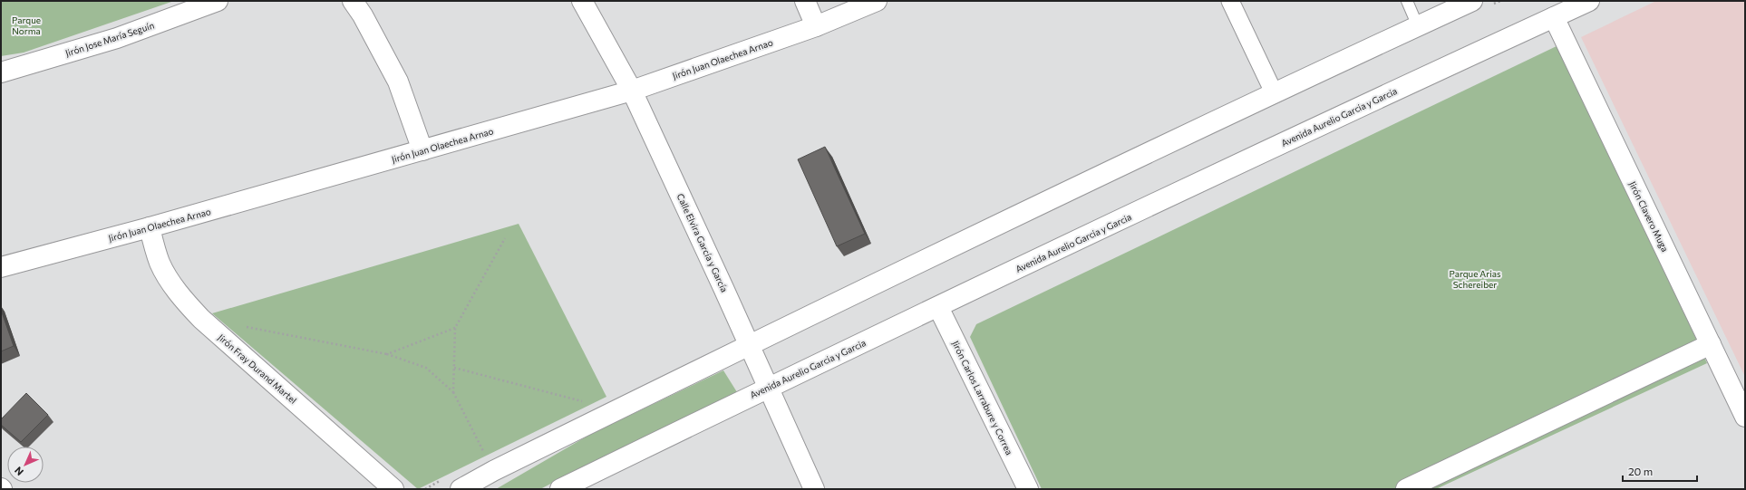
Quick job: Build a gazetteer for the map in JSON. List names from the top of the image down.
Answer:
{
  "streets": {
    "street": [
      "Jirón Jose María Seguín",
      "Jirón Juan Olaechea Arnao",
      "Avenida Aurelio Garcia y Garcia",
      "Jirón Clavero Muga",
      "Calle Elvira García y García",
      "Jirón Fray Durand Martel",
      "Jirón Carlos Larrabure y Correa"
    ]
  },
  "crossings": [
    ["Jirón Juan Olaechea Arnao", "Calle Elvira García y García"],
    ["Jirón Juan Olaechea Arnao", "Jirón Fray Durand Martel"],
    ["Avenida Aurelio Garcia y Garcia", "Jirón Clavero Muga"],
    ["Avenida Aurelio Garcia y Garcia", "Calle Elvira García y García"],
    ["Avenida Aurelio Garcia y Garcia", "Jirón Carlos Larrabure y Correa"]
  ],
  "parks": ["Parque Norma", "Parque Arias Schereiber"],
  "scale_bar": "20 m",
  "north": "bottom left"
}
